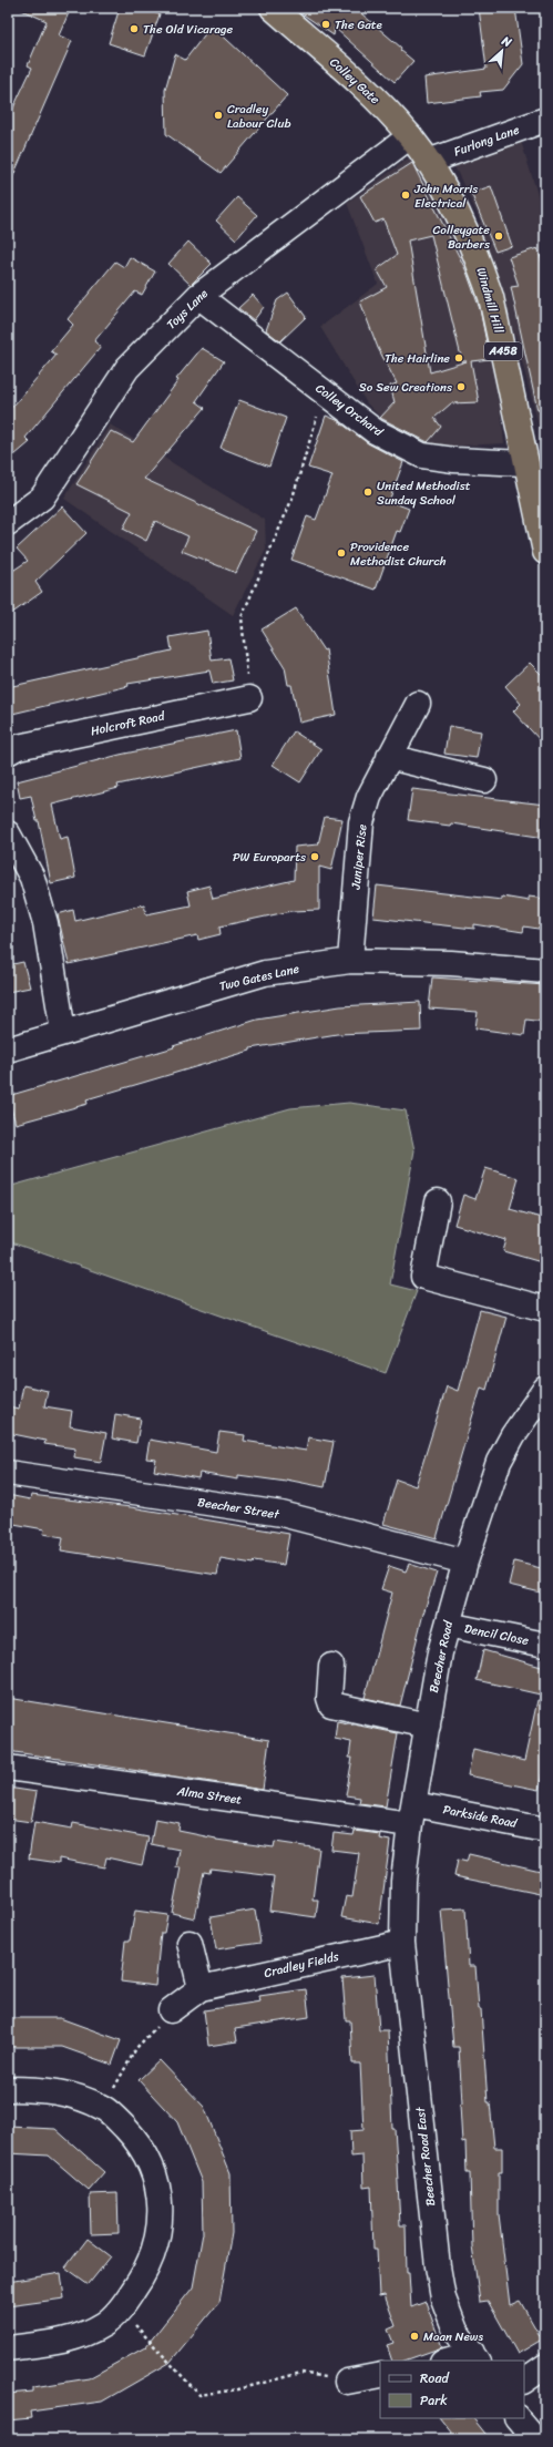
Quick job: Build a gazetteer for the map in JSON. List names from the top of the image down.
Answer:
{
  "streets": {
    "highway": ["Colley Gate", "Windmill Hill", "A458"],
    "street": [
      "Furlong Lane",
      "Toys Lane",
      "Colley Orchard",
      "Holcroft Road",
      "Juniper Rise",
      "Two Gates Lane",
      "Beecher Street",
      "Dencil Close",
      "Beecher Road",
      "Alma Street",
      "Parkside Road",
      "Cradley Fields",
      "Beecher Road East"
    ]
  },
  "crossings": [
    ["Colley Gate", "Furlong Lane"],
    ["Colley Gate", "Windmill Hill"],
    ["Colley Gate", "Toys Lane"],
    ["Furlong Lane", "Windmill Hill"],
    ["Windmill Hill", "Colley Orchard"],
    ["Toys Lane", "Colley Orchard"],
    ["Juniper Rise", "Two Gates Lane"],
    ["Beecher Street", "Beecher Road"],
    ["Dencil Close", "Beecher Road"],
    ["Beecher Road", "Alma Street"],
    ["Beecher Road", "Parkside Road"],
    ["Beecher Road", "Cradley Fields"],
    ["Beecher Road", "Beecher Road East"],
    ["Alma Street", "Parkside Road"],
    ["Cradley Fields", "Beecher Road East"]
  ],
  "places": [
    "The Gate",
    "The Old Vicarage",
    "Cradley Labour Club",
    "John Morris Electrical",
    "Colleygate Barbers",
    "The Hairline",
    "So Sew Creations",
    "United Methodist Sunday School",
    "Providence Methodist Church",
    "PW Europarts",
    "Maan News"
  ],
  "legend": ["Road", "Park"],
  "north": "top right"
}
